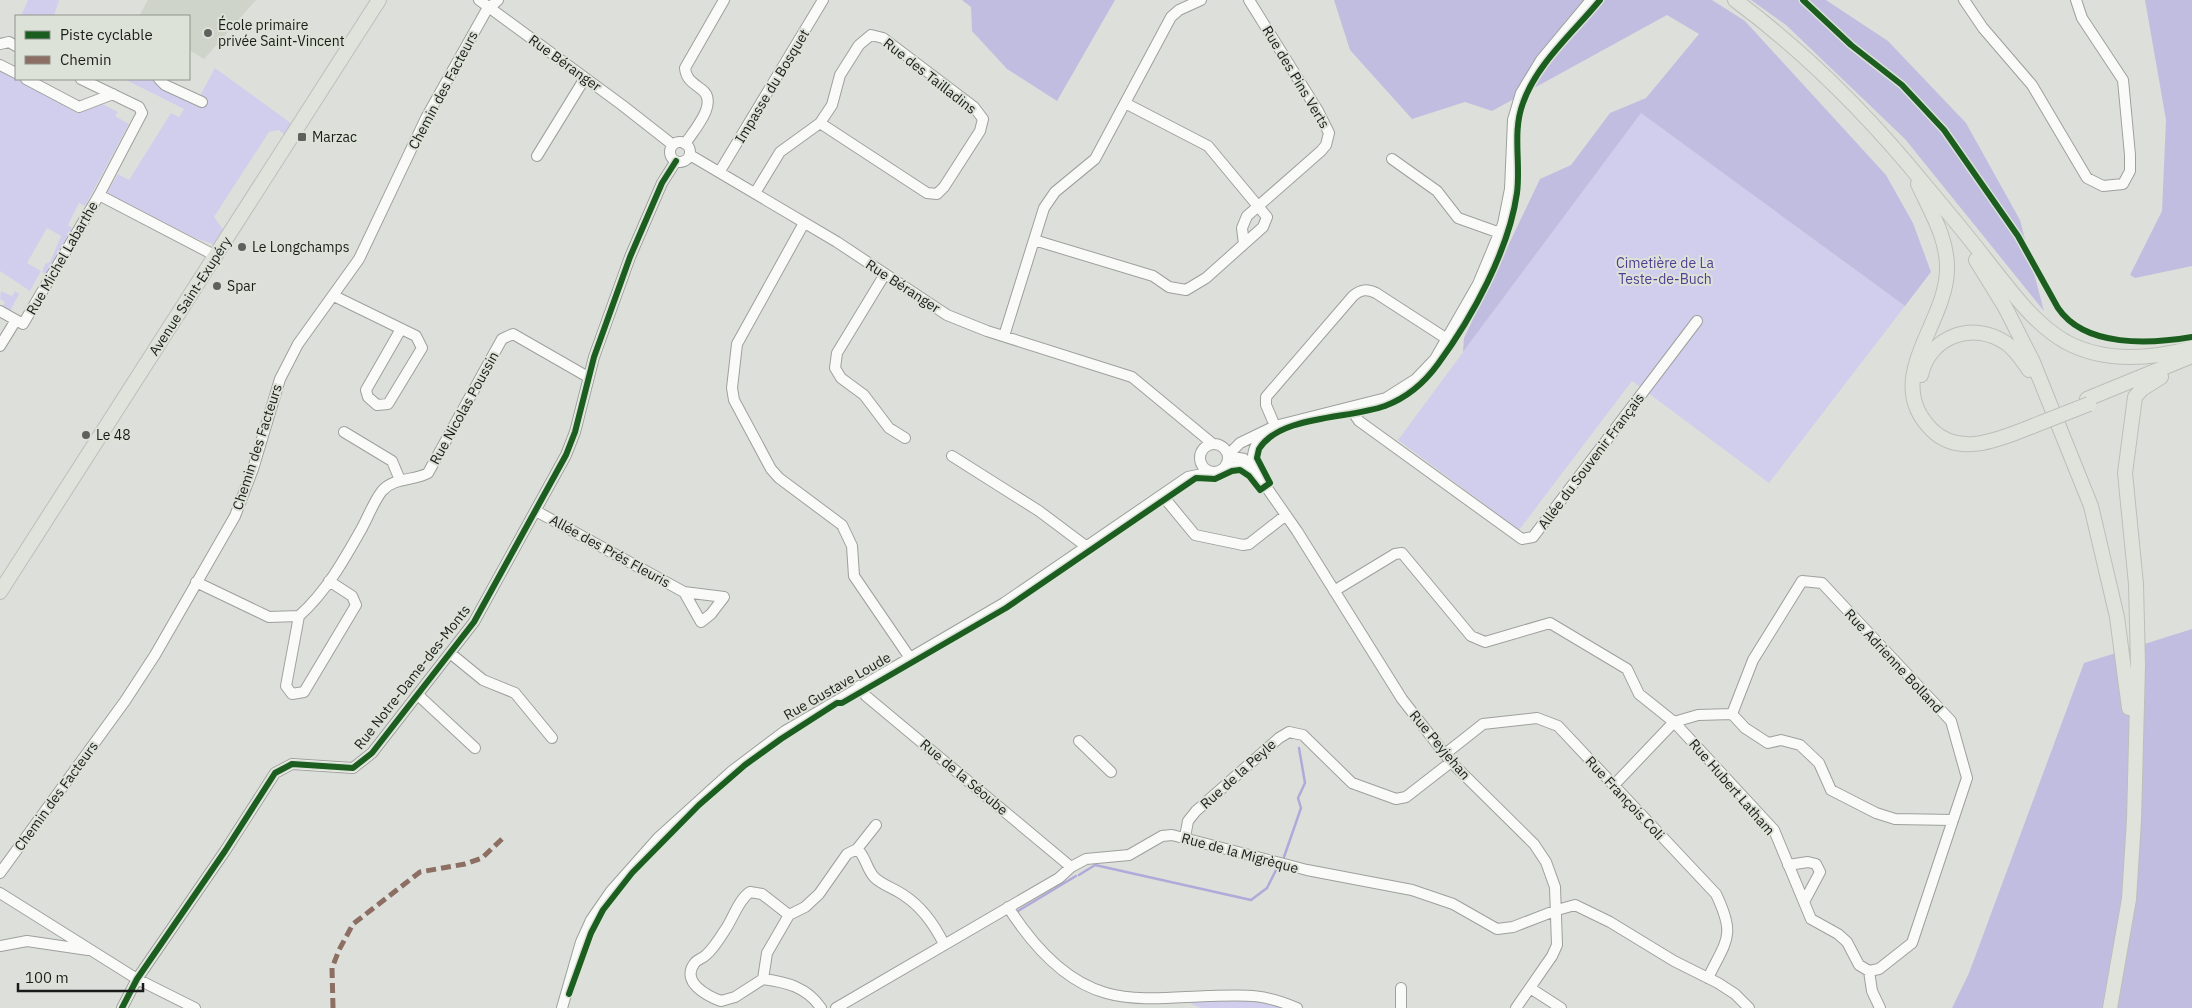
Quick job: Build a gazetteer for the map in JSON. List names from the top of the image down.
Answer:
{
  "streets": {
    "main road": ["Avenue Saint-Exupéry"],
    "street": [
      "Rue Béranger",
      "Rue des Tailladins",
      "Rue des Pins Verts",
      "Impasse du Bosquet",
      "Chemin des Facteurs",
      "Rue Michel Labarthe",
      "Rue Nicolas Poussin",
      "Allée du Souvenir Français",
      "Allée des Prés Fleuris",
      "Rue Adrienne Bolland",
      "Rue Notre-Dame-des-Monts",
      "Rue Gustave Loude",
      "Rue Peyjehan",
      "Rue de la Peyle",
      "Rue de la Séoube",
      "Rue Hubert Latham",
      "Rue François Coli",
      "Rue de la Migrèque"
    ]
  },
  "crossings": [
    ["Rue Béranger", "Rue des Tailladins"],
    ["Rue Béranger", "Impasse du Bosquet"],
    ["Rue Béranger", "Chemin des Facteurs"],
    ["Rue Béranger", "Rue Notre-Dame-des-Monts"],
    ["Rue Béranger", "Rue Gustave Loude"],
    ["Rue Béranger", "Rue Peyjehan"],
    ["Rue Michel Labarthe", "Avenue Saint-Exupéry"],
    ["Rue Nicolas Poussin", "Rue Notre-Dame-des-Monts"],
    ["Allée des Prés Fleuris", "Rue Notre-Dame-des-Monts"],
    ["Rue Adrienne Bolland", "Rue Hubert Latham"],
    ["Rue Gustave Loude", "Rue Peyjehan"],
    ["Rue Gustave Loude", "Rue de la Séoube"],
    ["Rue Peyjehan", "Rue de la Peyle"],
    ["Rue Peyjehan", "Rue Hubert Latham"],
    ["Rue Peyjehan", "Rue François Coli"],
    ["Rue Peyjehan", "Rue de la Migrèque"],
    ["Rue de la Peyle", "Rue François Coli"],
    ["Rue de la Peyle", "Rue de la Migrèque"],
    ["Rue de la Séoube", "Rue de la Migrèque"],
    ["Rue François Coli", "Rue de la Migrèque"]
  ],
  "parks": ["Cimetière de La Teste-de-Buch"],
  "places": {
    "other": [
      "École primaire privée Saint-Vincent",
      "Le Longchamps",
      "Spar",
      "Le 48"
    ],
    "transit": ["Marzac"]
  },
  "legend": ["Piste cyclable", "Chemin"],
  "scale_bar": "100 m"
}
